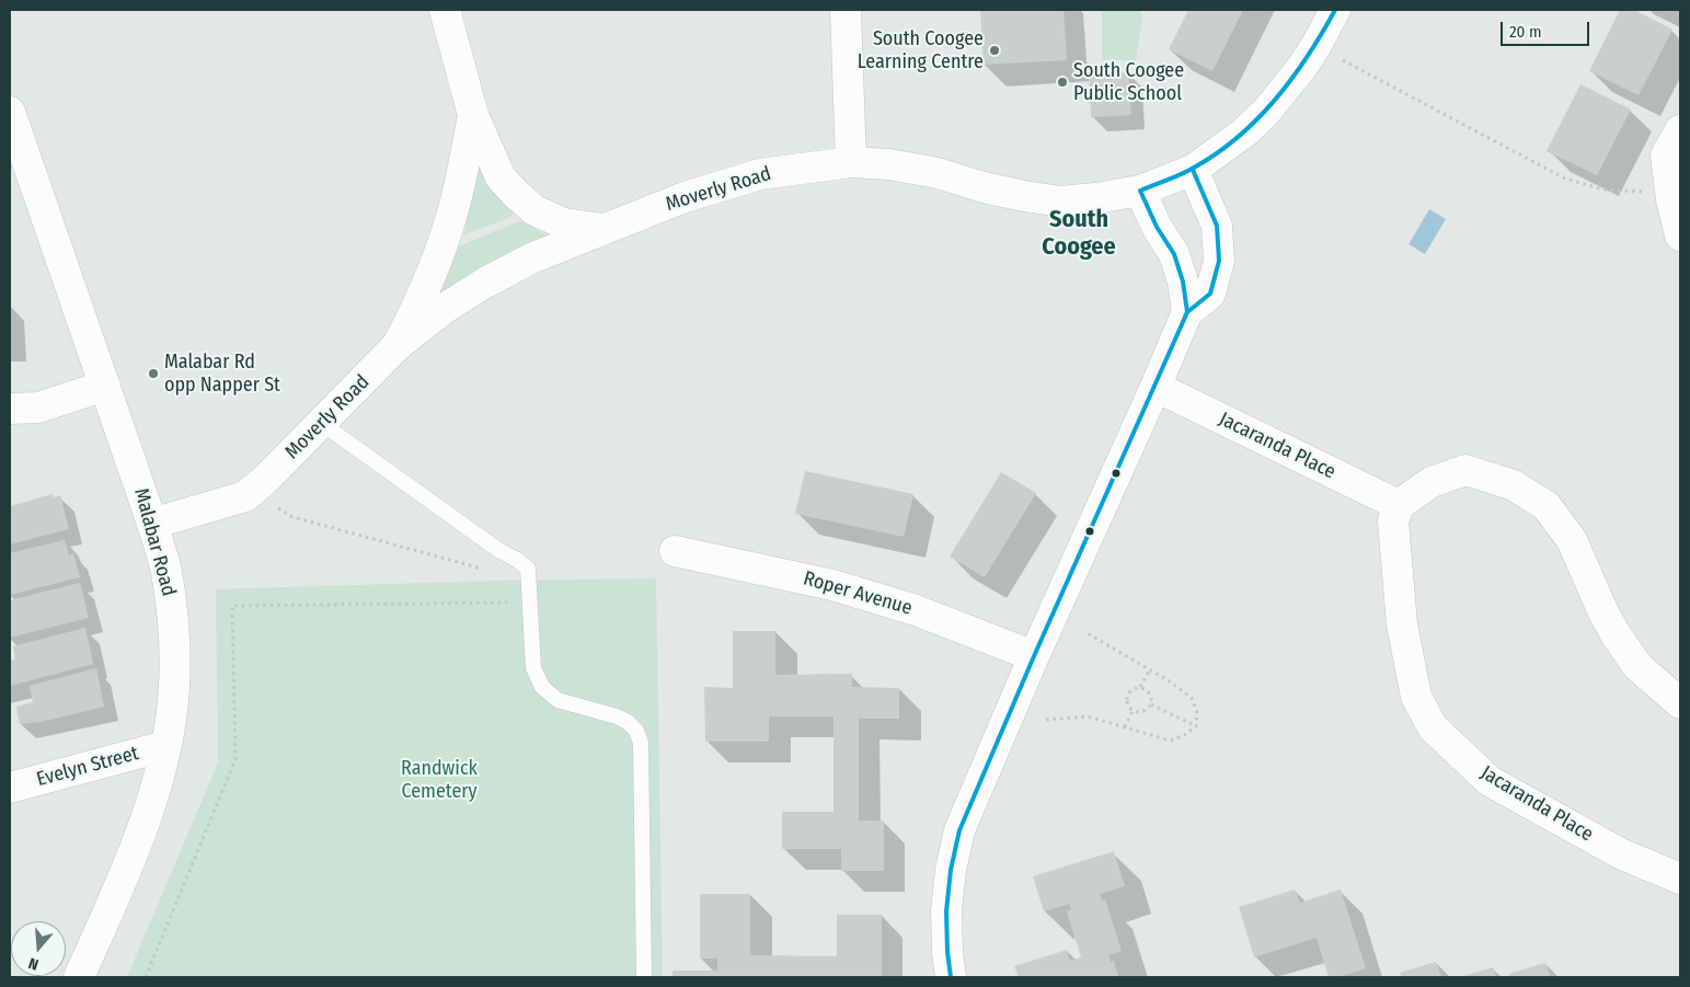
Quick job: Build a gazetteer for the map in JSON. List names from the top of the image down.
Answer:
{
  "streets": {
    "street": [
      "Moverly Road",
      "Jacaranda Place",
      "Malabar Road",
      "Roper Avenue",
      "Evelyn Street"
    ]
  },
  "crossings": [
    ["Moverly Road", "Malabar Road"],
    ["Malabar Road", "Evelyn Street"]
  ],
  "districts": ["South Coogee"],
  "parks": ["Randwick Cemetery"],
  "places": ["South Coogee Learning Centre", "South Coogee Public School", "Malabar Rd opp Napper St"],
  "scale_bar": "20 m",
  "north": "bottom"
}
